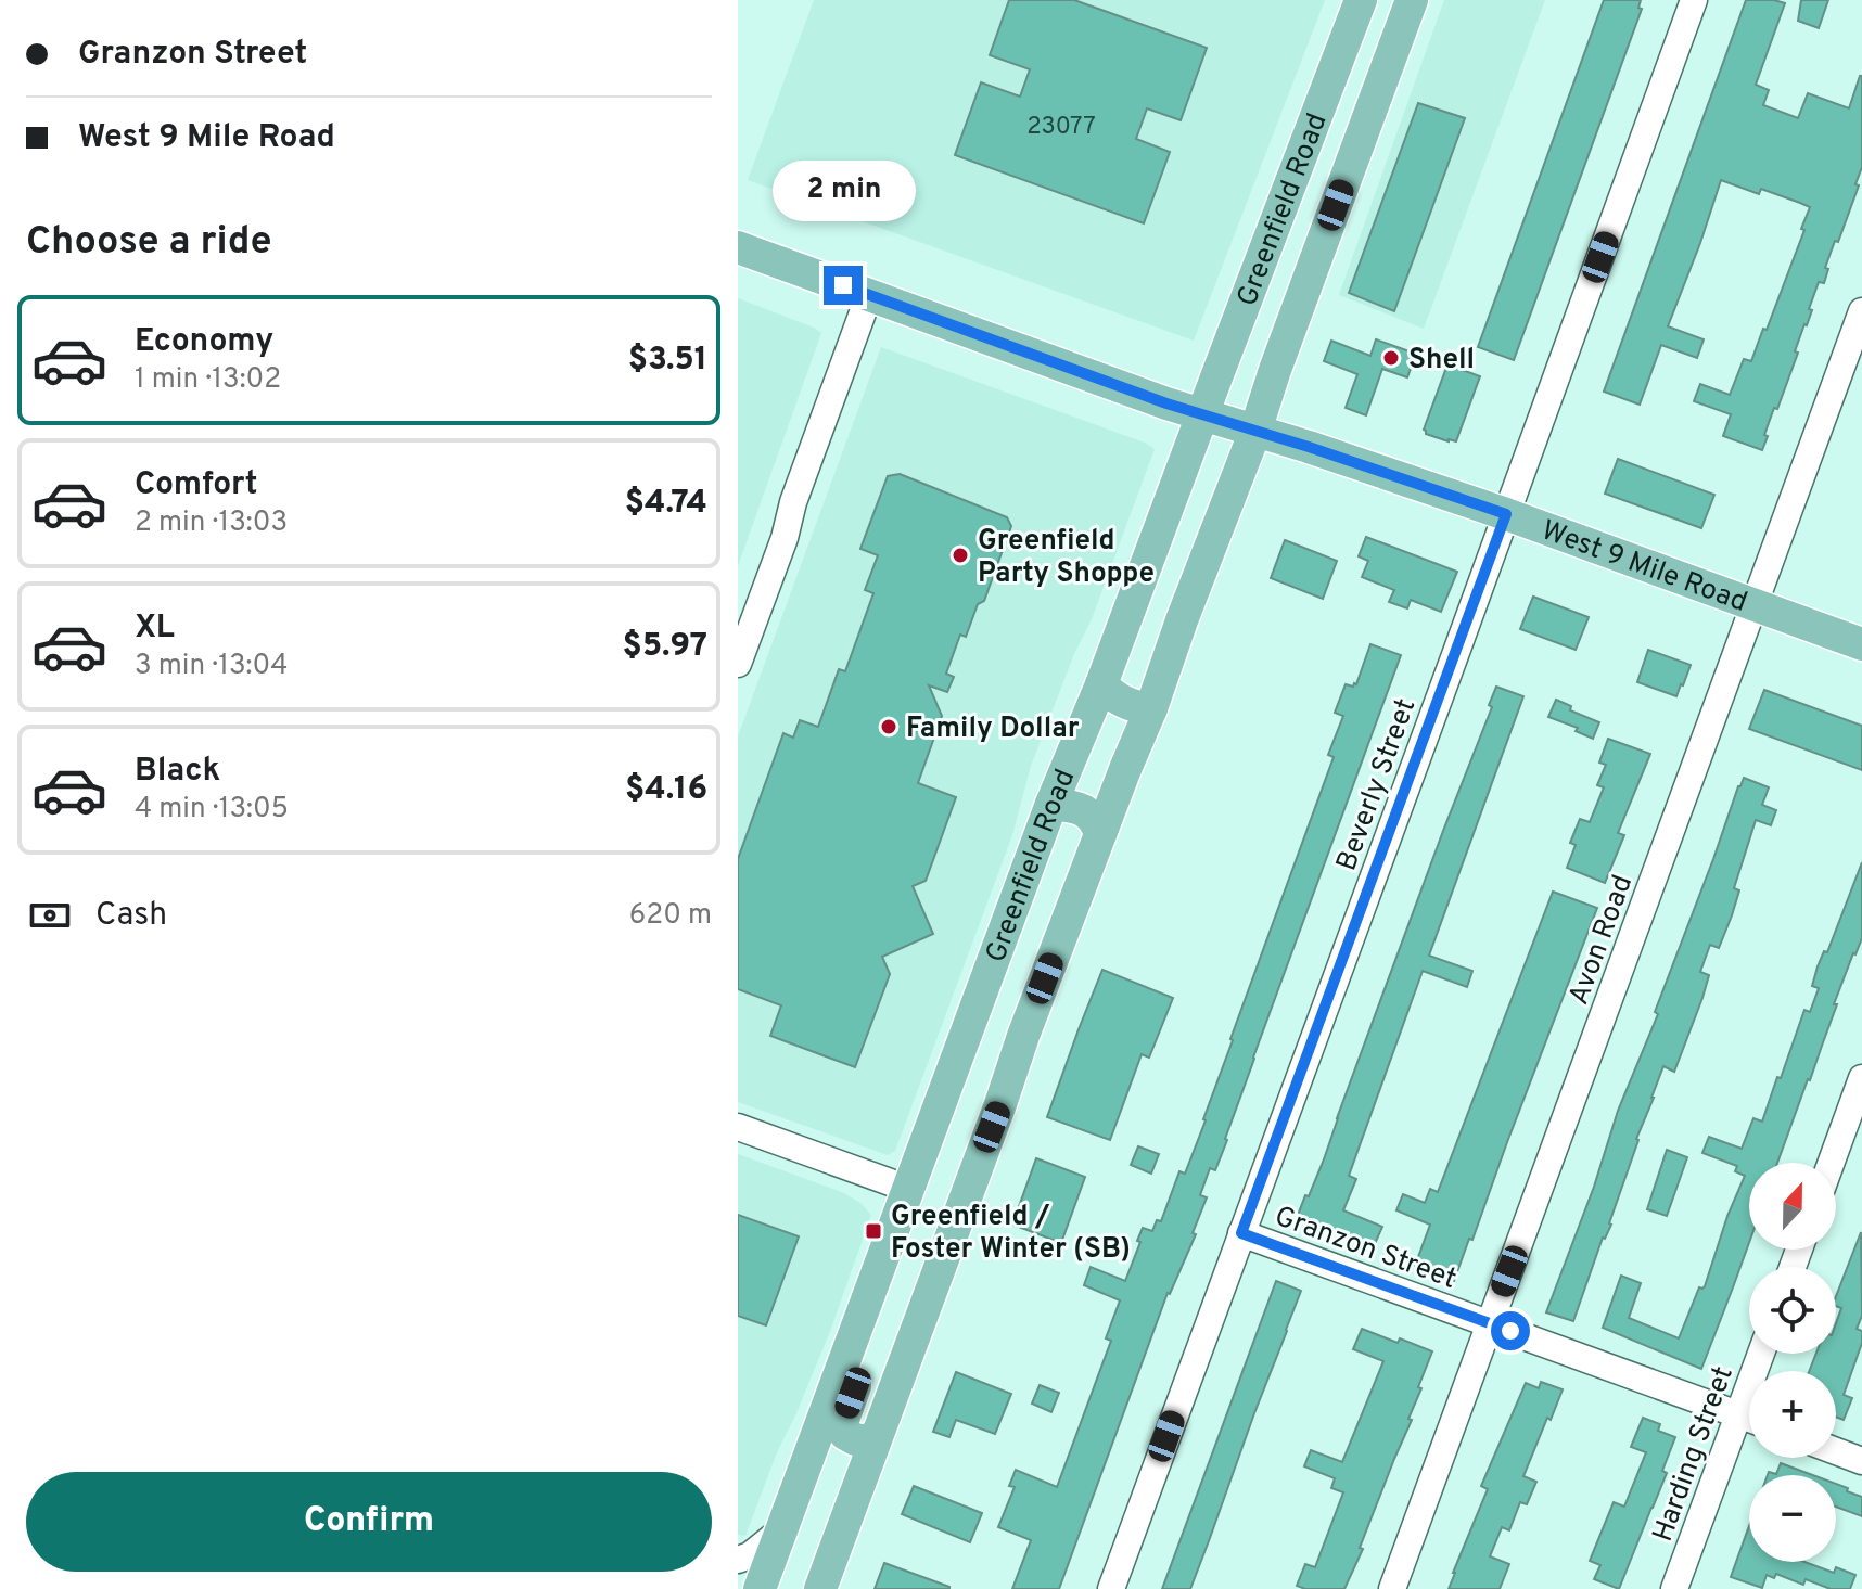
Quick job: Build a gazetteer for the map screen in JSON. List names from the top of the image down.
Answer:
{
  "streets": {
    "main road": ["Greenfield Road", "West 9 Mile Road"],
    "street": [
      "Beverly Street",
      "Avon Road",
      "Granzon Street",
      "Harding Street"
    ]
  },
  "crossings": [
    ["Greenfield Road", "West 9 Mile Road"],
    ["West 9 Mile Road", "Beverly Street"],
    ["West 9 Mile Road", "Avon Road"],
    ["Beverly Street", "Granzon Street"],
    ["Avon Road", "Granzon Street"],
    ["Granzon Street", "Harding Street"]
  ],
  "places": {
    "other": ["Shell", "Greenfield Party Shoppe", "Family Dollar"],
    "transit": ["Greenfield / Foster Winter (SB)"]
  },
  "house_numbers": ["23077"],
  "north": "top",
  "page": {
    "banner": ["Granzon Street", "West 9 Mile Road"],
    "bubble": "2 min",
    "heading": "Choose a ride",
    "list": [
      {
        "name": "Economy",
        "note": "1 min · 13:02",
        "value": "$3.51"
      },
      {
        "name": "Comfort",
        "note": "2 min · 13:03",
        "value": "$4.74"
      },
      {
        "name": "XL",
        "note": "3 min · 13:04",
        "value": "$5.97"
      },
      {
        "name": "Black",
        "note": "4 min · 13:05",
        "value": "$4.16"
      }
    ],
    "pay": ["Cash", "620 m"],
    "map_buttons": ["+", "−"],
    "buttons": "Confirm"
  }
}
